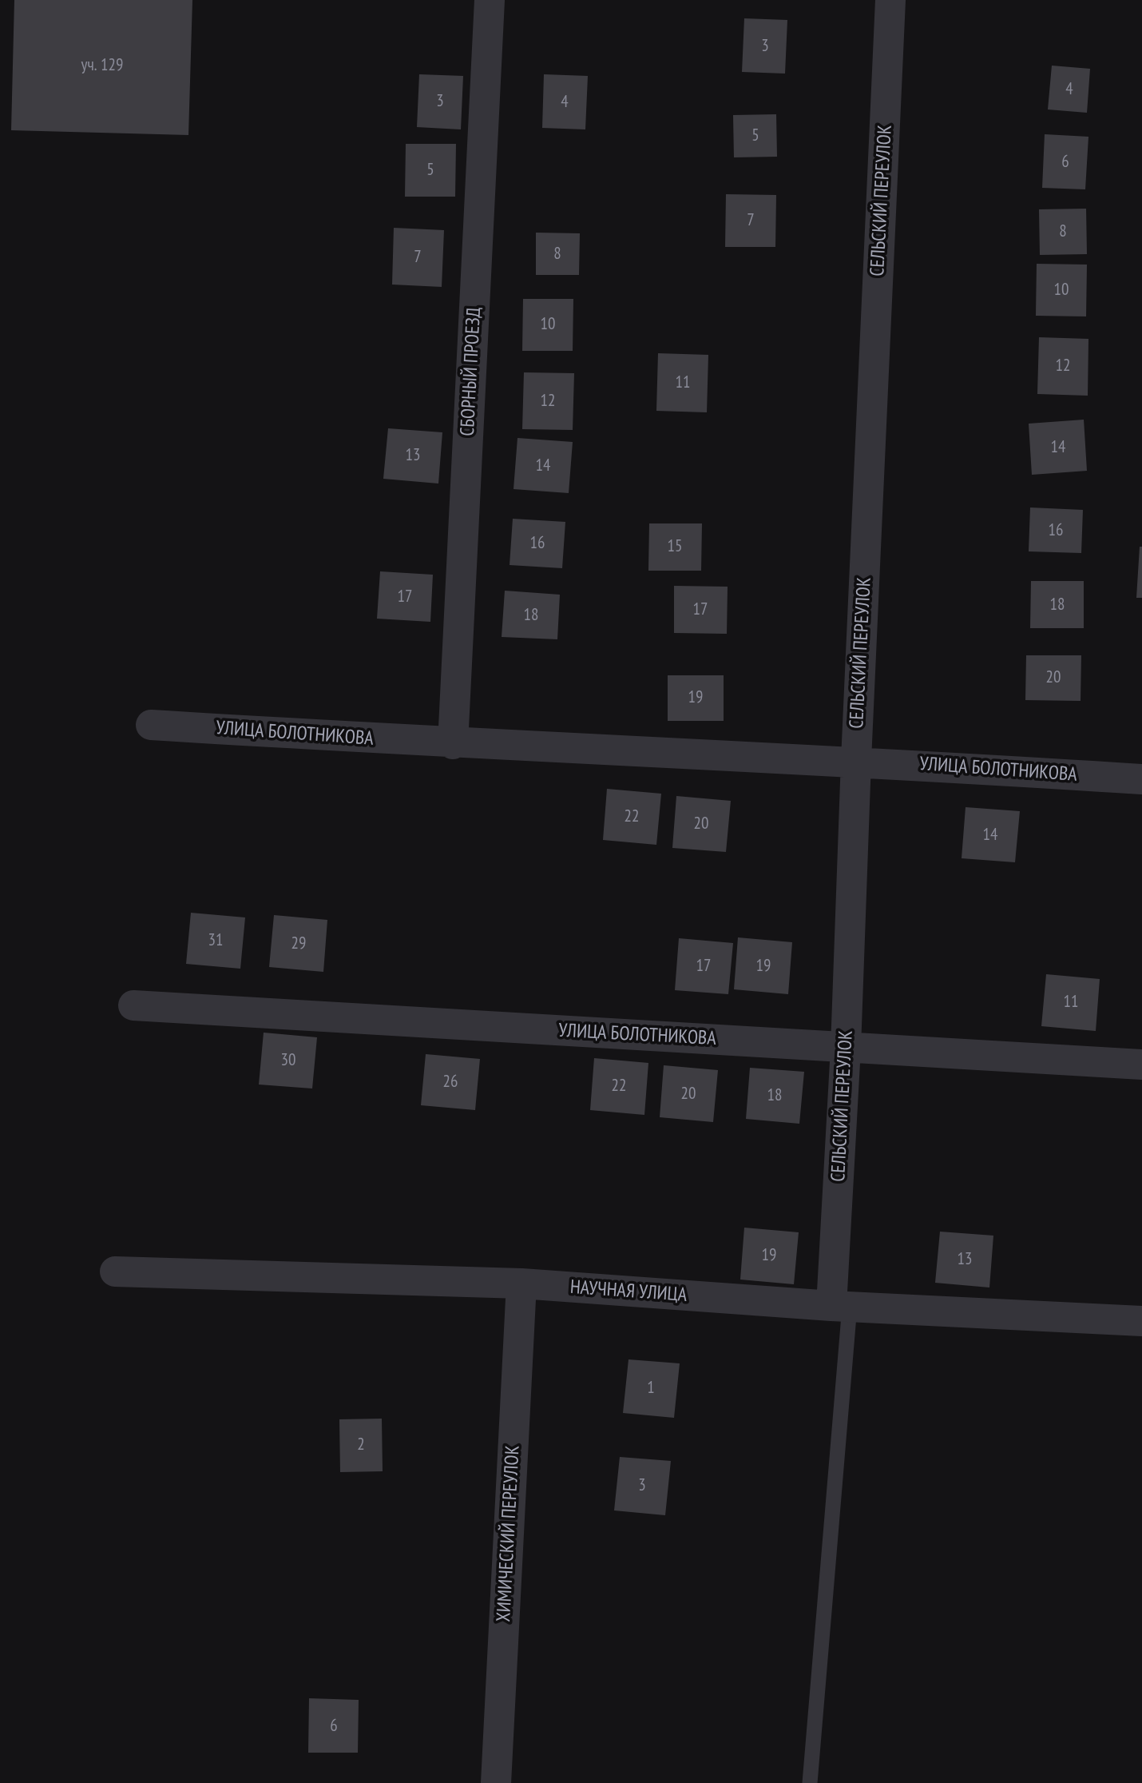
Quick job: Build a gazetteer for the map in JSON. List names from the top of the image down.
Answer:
{
  "streets": {
    "street": [
      "СЕЛЬСКИЙ ПЕРЕУЛОК",
      "СБОРНЫЙ ПРОЕЗД",
      "УЛИЦА БОЛОТНИКОВА",
      "НАУЧНАЯ УЛИЦА",
      "ХИМИЧЕСКИЙ ПЕРЕУЛОК"
    ]
  },
  "crossings": [
    ["СЕЛЬСКИЙ ПЕРЕУЛОК", "УЛИЦА БОЛОТНИКОВА"],
    ["СЕЛЬСКИЙ ПЕРЕУЛОК", "НАУЧНАЯ УЛИЦА"],
    ["СБОРНЫЙ ПРОЕЗД", "УЛИЦА БОЛОТНИКОВА"],
    ["НАУЧНАЯ УЛИЦА", "ХИМИЧЕСКИЙ ПЕРЕУЛОК"]
  ],
  "house_numbers": [
    "3",
    "уч. 129",
    "4",
    "3",
    "4",
    "5",
    "6",
    "5",
    "7",
    "8",
    "8",
    "7",
    "10",
    "10",
    "12",
    "11",
    "12",
    "14",
    "13",
    "14",
    "16",
    "16",
    "15",
    "17",
    "18",
    "17",
    "18",
    "20",
    "19",
    "22",
    "20",
    "14",
    "31",
    "29",
    "17",
    "19",
    "11",
    "30",
    "26",
    "22",
    "20",
    "18",
    "19",
    "13",
    "1",
    "2",
    "3",
    "6"
  ]
}
